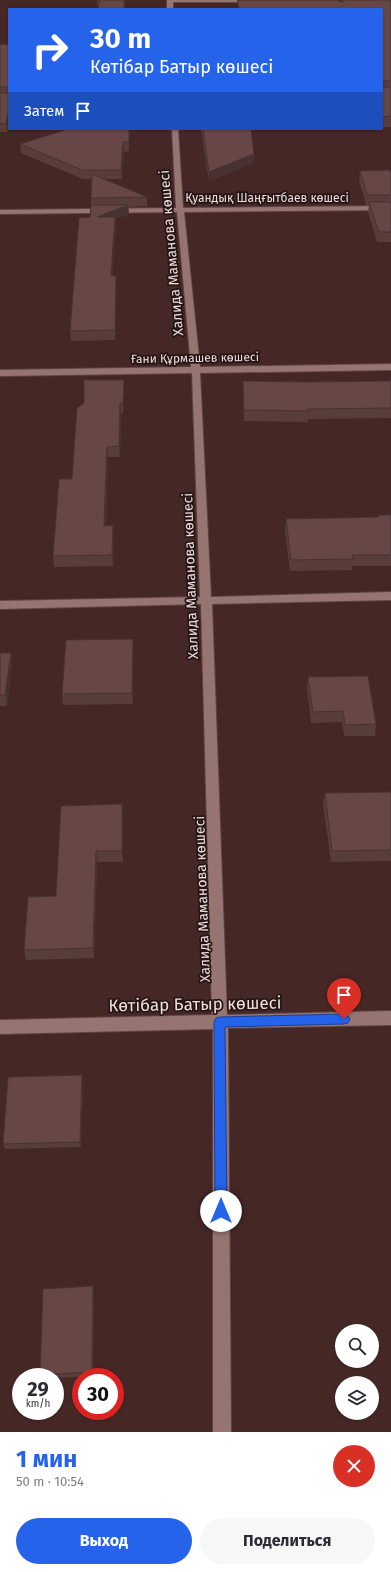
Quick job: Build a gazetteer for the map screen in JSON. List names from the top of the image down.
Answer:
{
  "streets": {
    "street": [
      "Қуандық Шаңғытбаев көшесі",
      "Халида Маманова көшесі",
      "Ғани Құрмашев көшесі",
      "Көтібар Батыр көшесі"
    ]
  },
  "crossings": [
    ["Қуандық Шаңғытбаев көшесі", "Халида Маманова көшесі"],
    ["Халида Маманова көшесі", "Ғани Құрмашев көшесі"],
    ["Халида Маманова көшесі", "Көтібар Батыр көшесі"]
  ],
  "page": {
    "turn": ["30 m", "Көтібар Батыр көшесі"],
    "then": "Затем",
    "speed": "29 km/h",
    "limit": "30",
    "heading": ["1 мин", "50 m · 10:54"],
    "buttons": ["Выход", "Поделиться"]
  }
}
